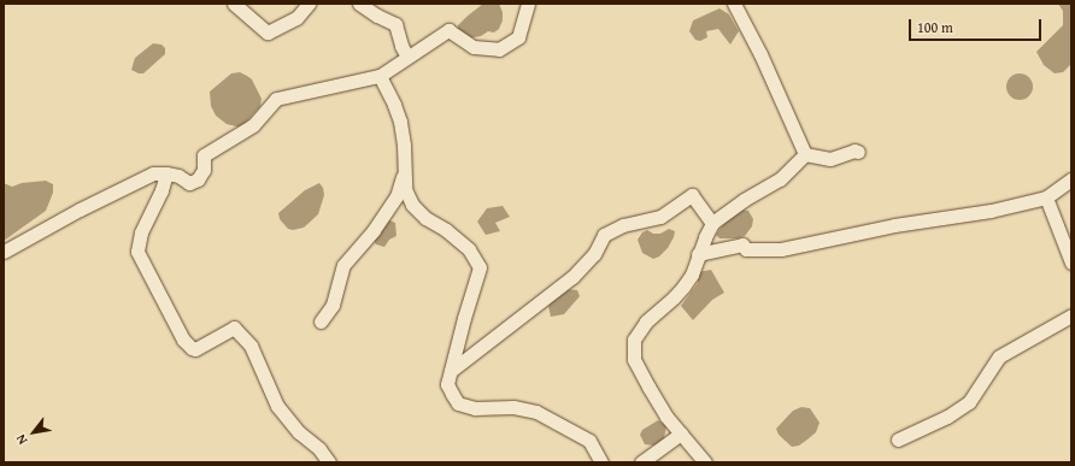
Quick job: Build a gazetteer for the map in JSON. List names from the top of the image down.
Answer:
{
  "scale_bar": "100 m",
  "north": "bottom left"
}
